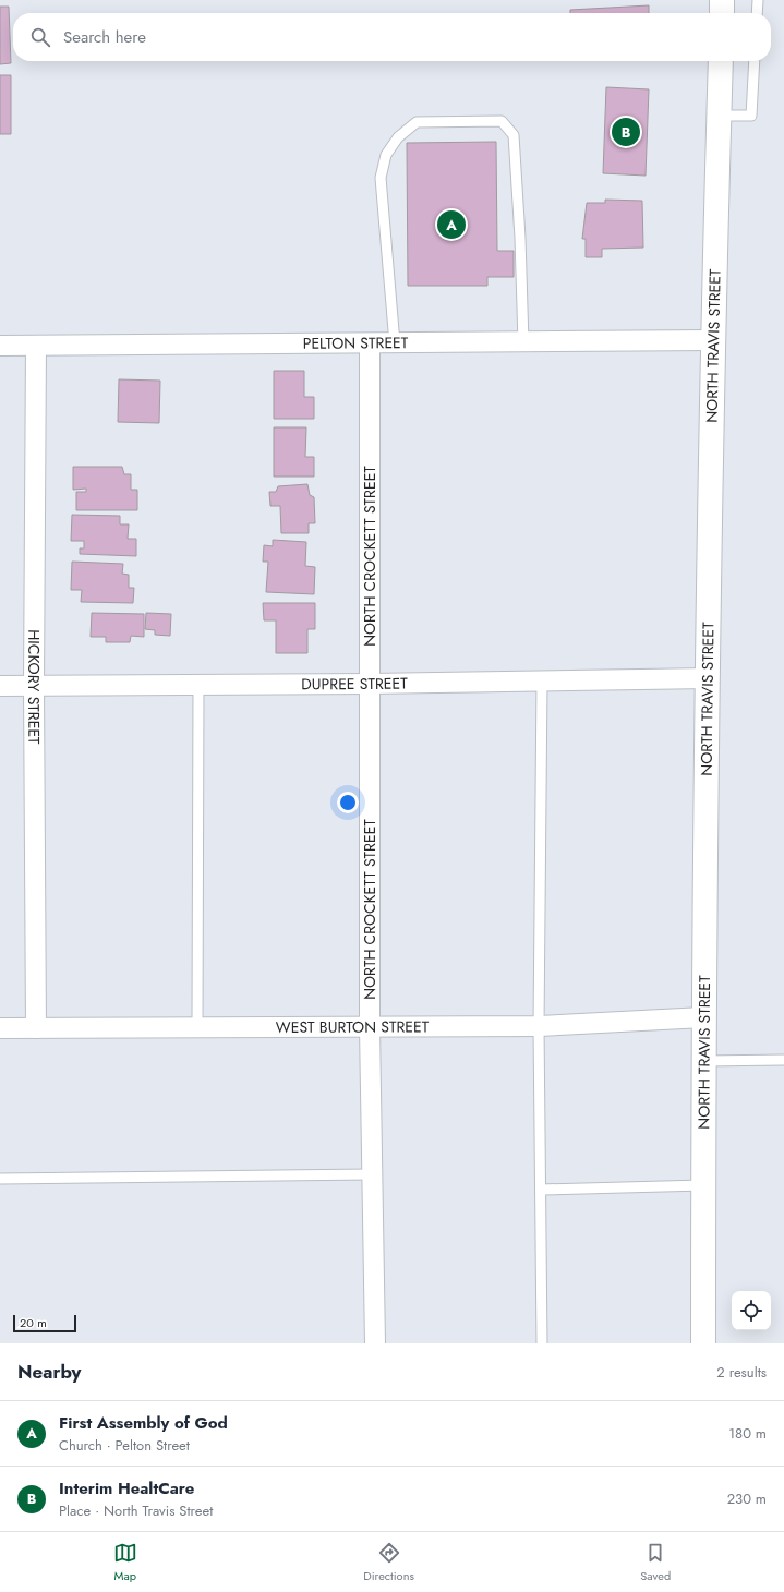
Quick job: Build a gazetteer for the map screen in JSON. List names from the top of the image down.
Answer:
{
  "streets": {
    "main road": ["NORTH TRAVIS STREET"],
    "street": [
      "PELTON STREET",
      "NORTH CROCKETT STREET",
      "DUPREE STREET",
      "HICKORY STREET",
      "WEST BURTON STREET"
    ]
  },
  "crossings": [
    ["PELTON STREET", "NORTH TRAVIS STREET"],
    ["PELTON STREET", "NORTH CROCKETT STREET"],
    ["PELTON STREET", "HICKORY STREET"],
    ["NORTH TRAVIS STREET", "DUPREE STREET"],
    ["NORTH TRAVIS STREET", "WEST BURTON STREET"],
    ["NORTH CROCKETT STREET", "DUPREE STREET"],
    ["NORTH CROCKETT STREET", "WEST BURTON STREET"],
    ["DUPREE STREET", "HICKORY STREET"],
    ["HICKORY STREET", "WEST BURTON STREET"]
  ],
  "scale_bar": "20 m",
  "page": {
    "search": "Search here",
    "pins": ["B", "A"],
    "scale": "20 m",
    "heading": ["Nearby", "2 results"],
    "list": [
      {
        "mark": "A",
        "name": "First Assembly of God",
        "note": "Church · Pelton Street",
        "value": "180 m"
      },
      {
        "mark": "B",
        "name": "Interim HealtCare",
        "note": "Place · North Travis Street",
        "value": "230 m"
      }
    ],
    "nav": ["Map", "Directions", "Saved"]
  }
}
